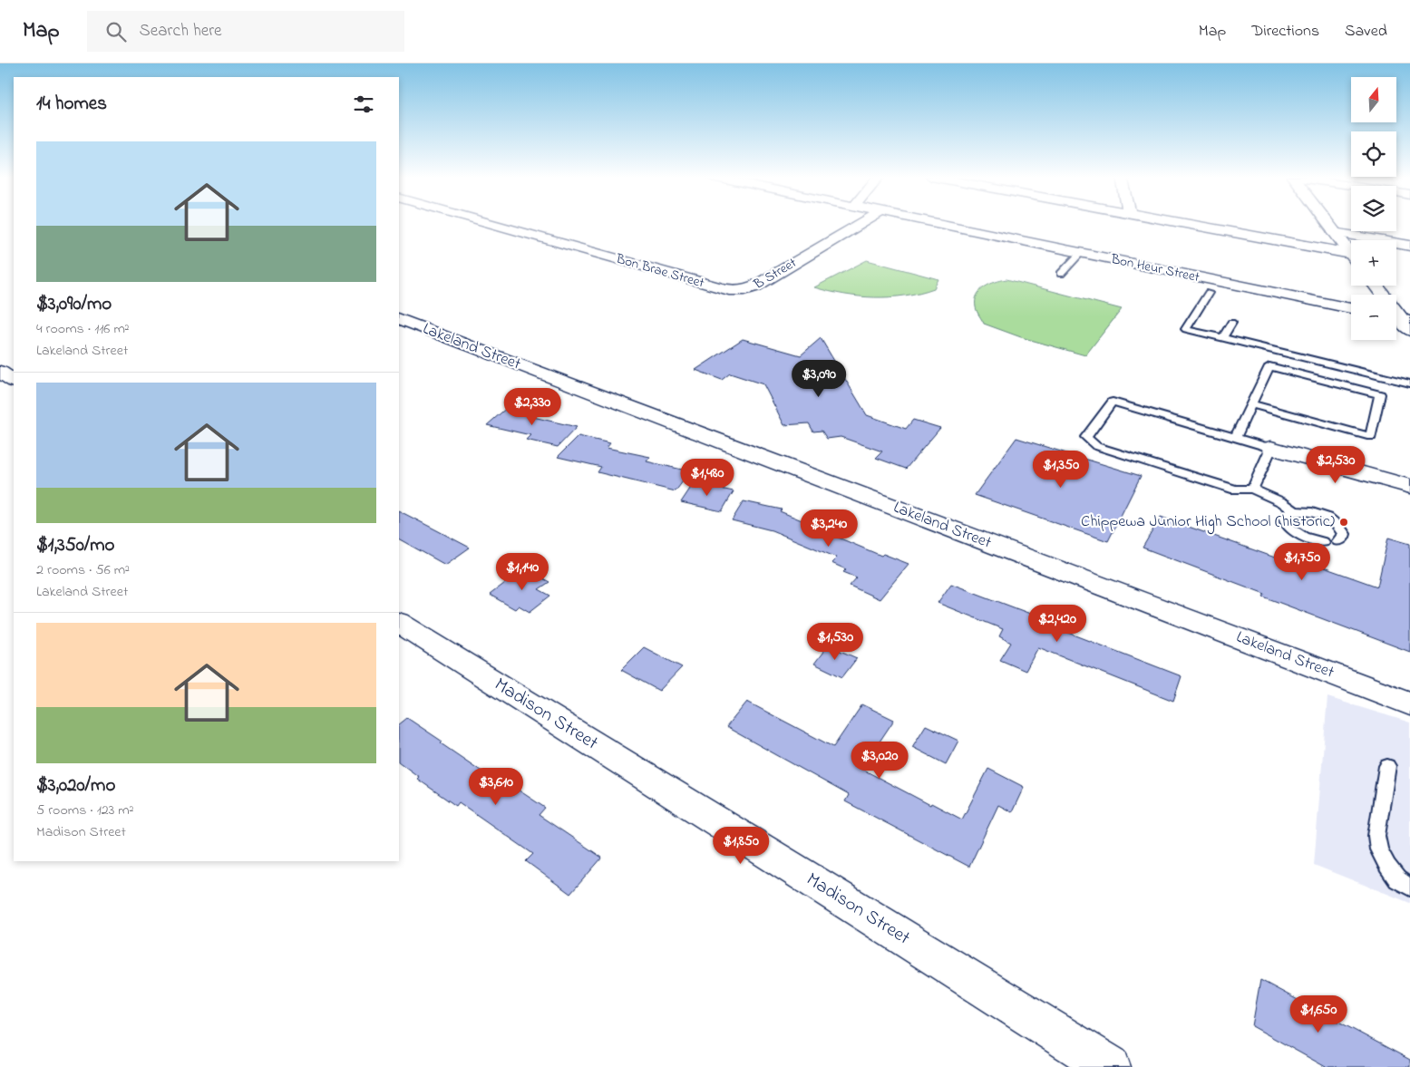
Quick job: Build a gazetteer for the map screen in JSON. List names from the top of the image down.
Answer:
{
  "streets": {
    "street": [
      "Bon Heur Street",
      "Bon Brae Street",
      "B Street",
      "Lakeland Street",
      "Madison Street"
    ]
  },
  "crossings": [
    ["Bon Brae Street", "B Street"]
  ],
  "places": ["Chippewa Junior High School (historic)"],
  "north": "top",
  "page": {
    "header": "Map",
    "search": "Search here",
    "nav": ["Map", "Directions", "Saved"],
    "map_buttons": ["+", "−"],
    "heading": "14 homes",
    "list": [
      {
        "name": "$3,090/mo",
        "note": "4 rooms · 116 m² · Lakeland Street"
      },
      {
        "name": "$1,350/mo",
        "note": "2 rooms · 56 m² · Lakeland Street"
      },
      {
        "name": "$3,020/mo",
        "note": "5 rooms · 123 m² · Madison Street"
      }
    ],
    "price": [
      "$3,090",
      "$2,330",
      "$2,530",
      "$1,350",
      "$1,480",
      "$3,240",
      "$1,750",
      "$1,140",
      "$2,420",
      "$1,530",
      "$3,020",
      "$3,610",
      "$1,850",
      "$1,650"
    ]
  }
}
